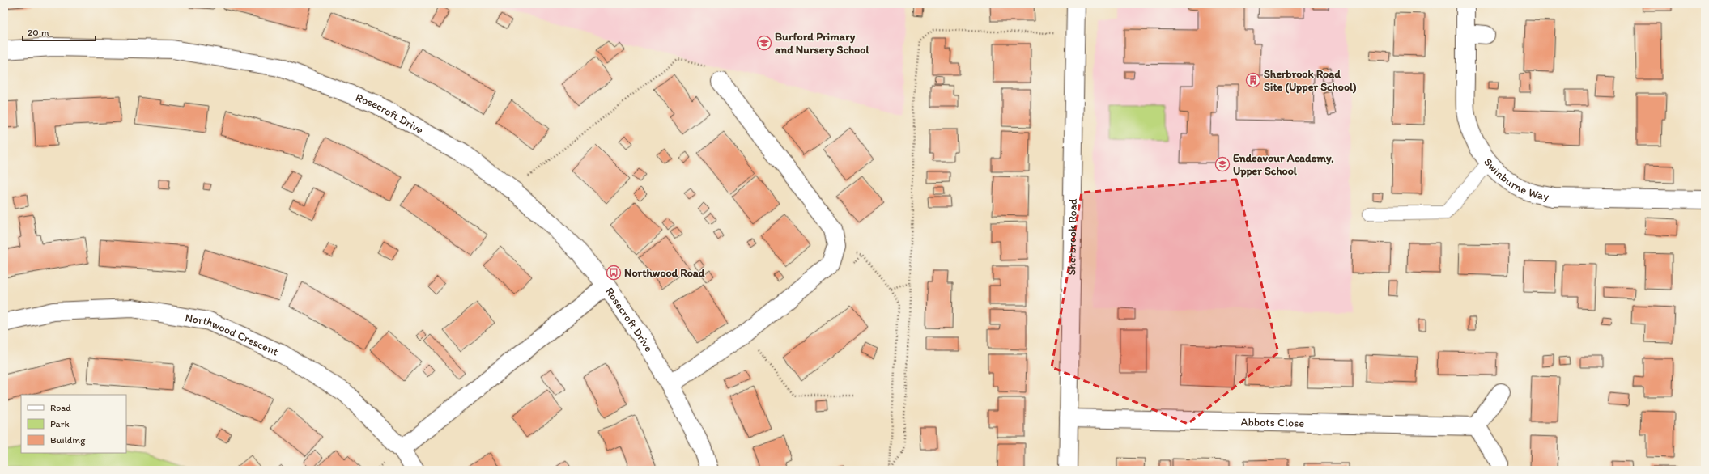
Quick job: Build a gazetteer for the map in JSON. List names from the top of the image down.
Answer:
{
  "streets": {
    "street": [
      "Rosecroft Drive",
      "Swinburne Way",
      "Sherbrook Road",
      "Northwood Crescent",
      "Abbots Close"
    ]
  },
  "crossings": [
    ["Sherbrook Road", "Abbots Close"]
  ],
  "places": {
    "school or university": ["Burford Primary and Nursery School", "Endeavour Academy, Upper School"],
    "building": ["Sherbrook Road Site (Upper School)"],
    "bus stop": ["Northwood Road"]
  },
  "legend": ["Road", "Park", "Building"],
  "scale_bar": "20 m"
}
